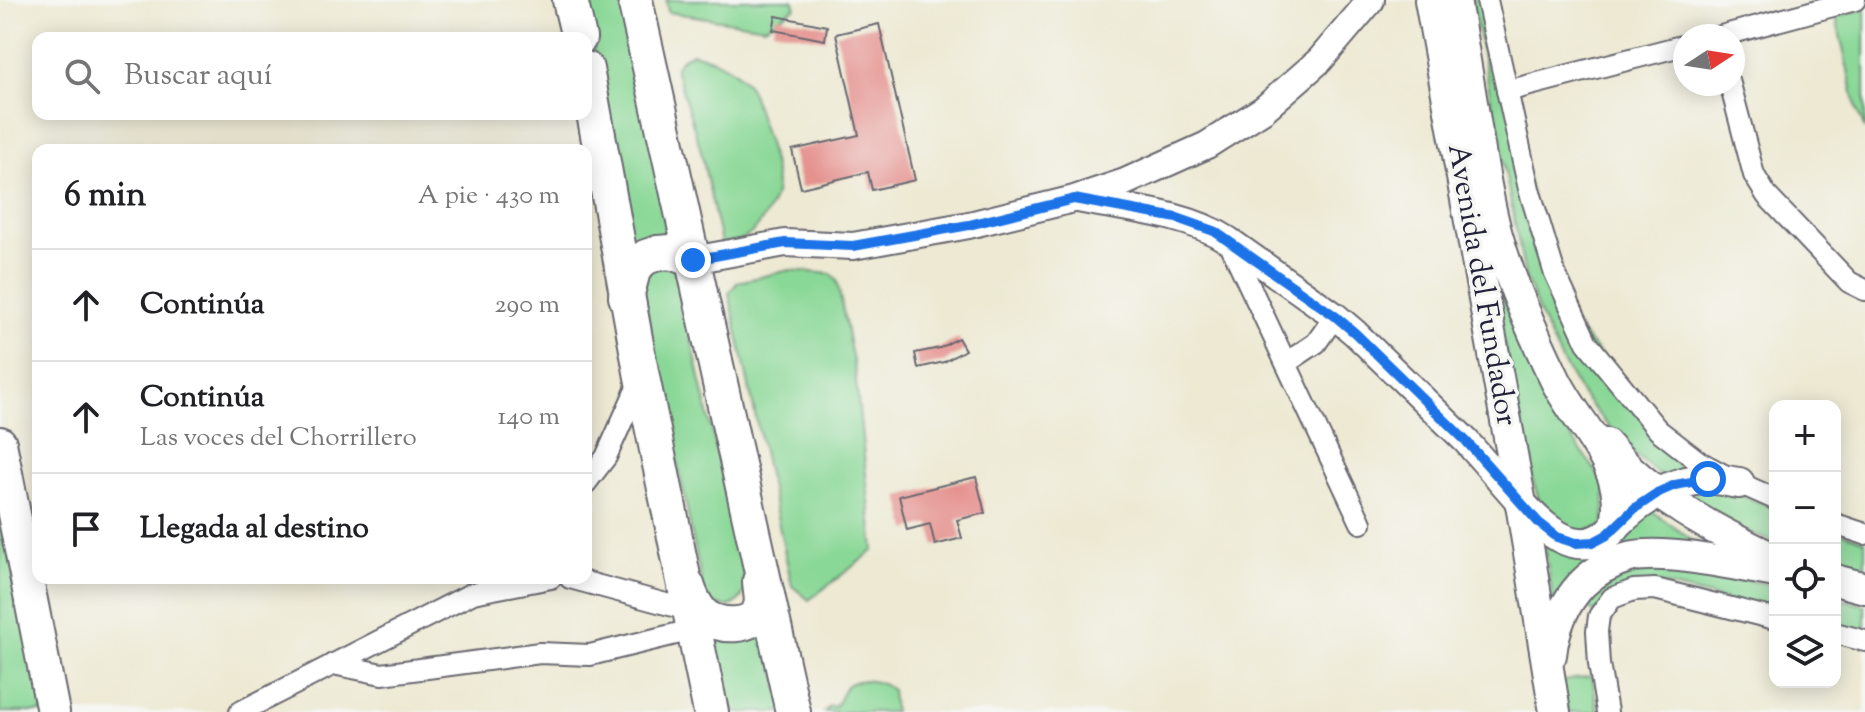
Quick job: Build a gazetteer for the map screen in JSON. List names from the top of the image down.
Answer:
{
  "streets": {
    "main road": ["Avenida del Fundador"]
  },
  "north": "right",
  "page": {
    "search": "Buscar aquí",
    "heading": ["6 min", "A pie · 430 m"],
    "list": [
      ["Continúa", "290 m"],
      ["Continúa", "Las voces del Chorrillero", "140 m"],
      "Llegada al destino"
    ],
    "map_buttons": ["+", "−"]
  }
}
